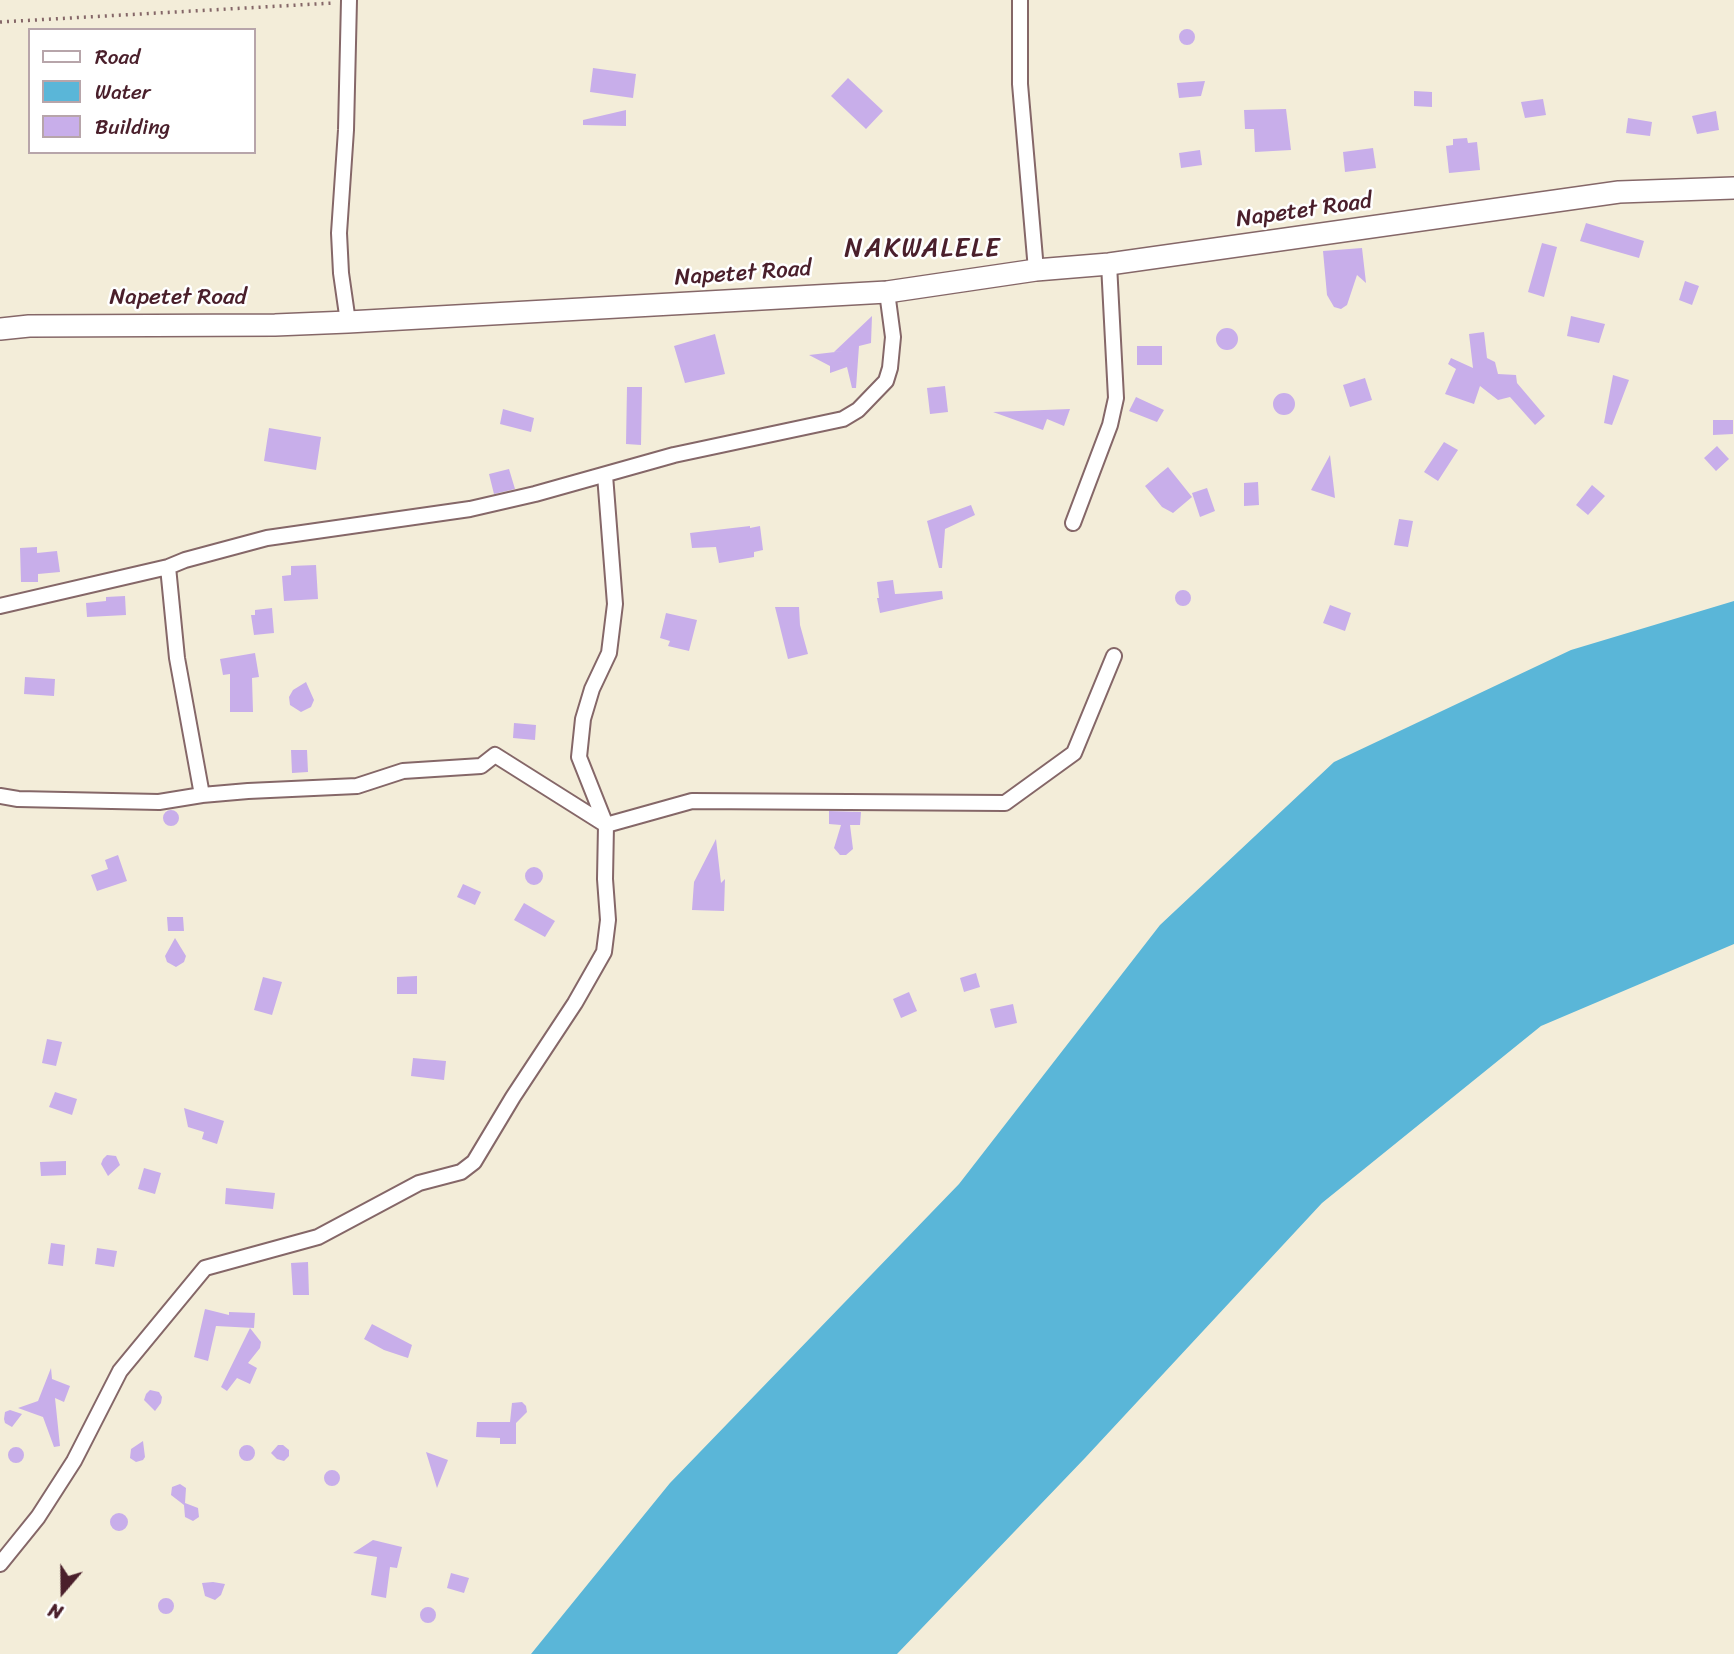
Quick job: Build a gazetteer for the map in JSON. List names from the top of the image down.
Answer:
{
  "streets": {
    "main road": ["Napetet Road"]
  },
  "districts": ["NAKWALELE"],
  "legend": ["Road", "Water", "Building"],
  "north": "bottom"
}
